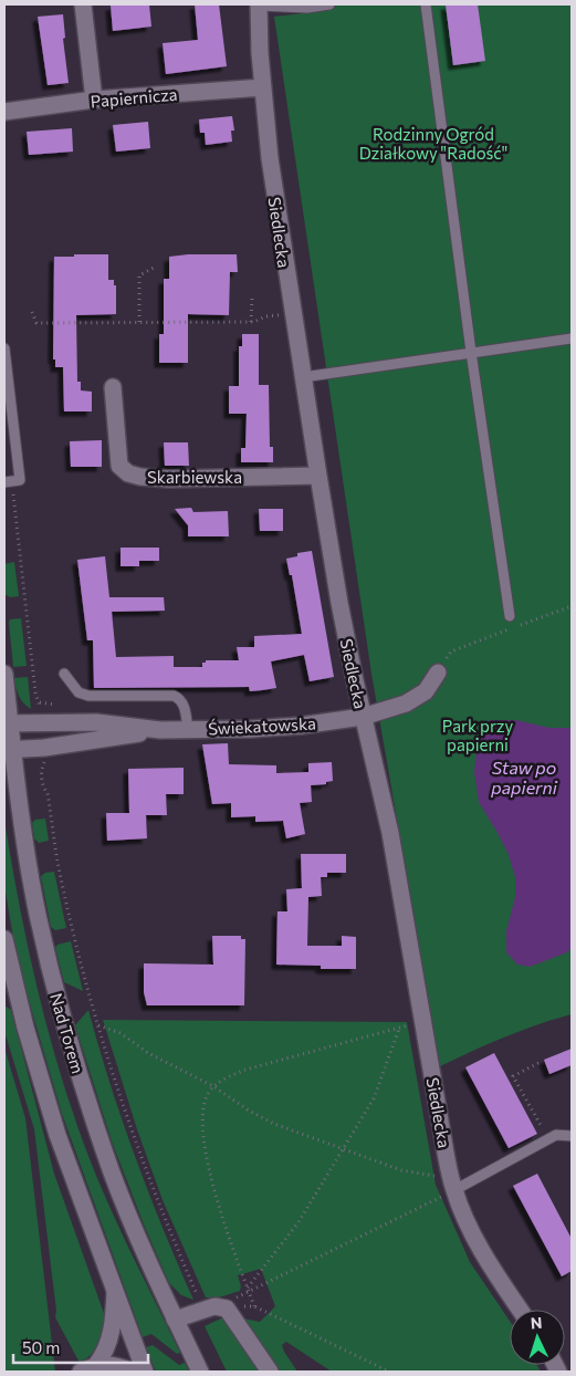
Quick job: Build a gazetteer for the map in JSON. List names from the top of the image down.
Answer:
{
  "streets": {
    "street": [
      "Papiernicza",
      "Siedlecka",
      "Skarbiewska",
      "Świekatowska",
      "Nad Torem"
    ]
  },
  "crossings": [
    ["Papiernicza", "Siedlecka"],
    ["Siedlecka", "Skarbiewska"],
    ["Siedlecka", "Świekatowska"],
    ["Świekatowska", "Nad Torem"]
  ],
  "water": ["Staw po papierni"],
  "parks": ["Rodzinny Ogród Działkowy \"Radość\"", "Park przy papierni"],
  "scale_bar": "50 m",
  "north": "top"
}
